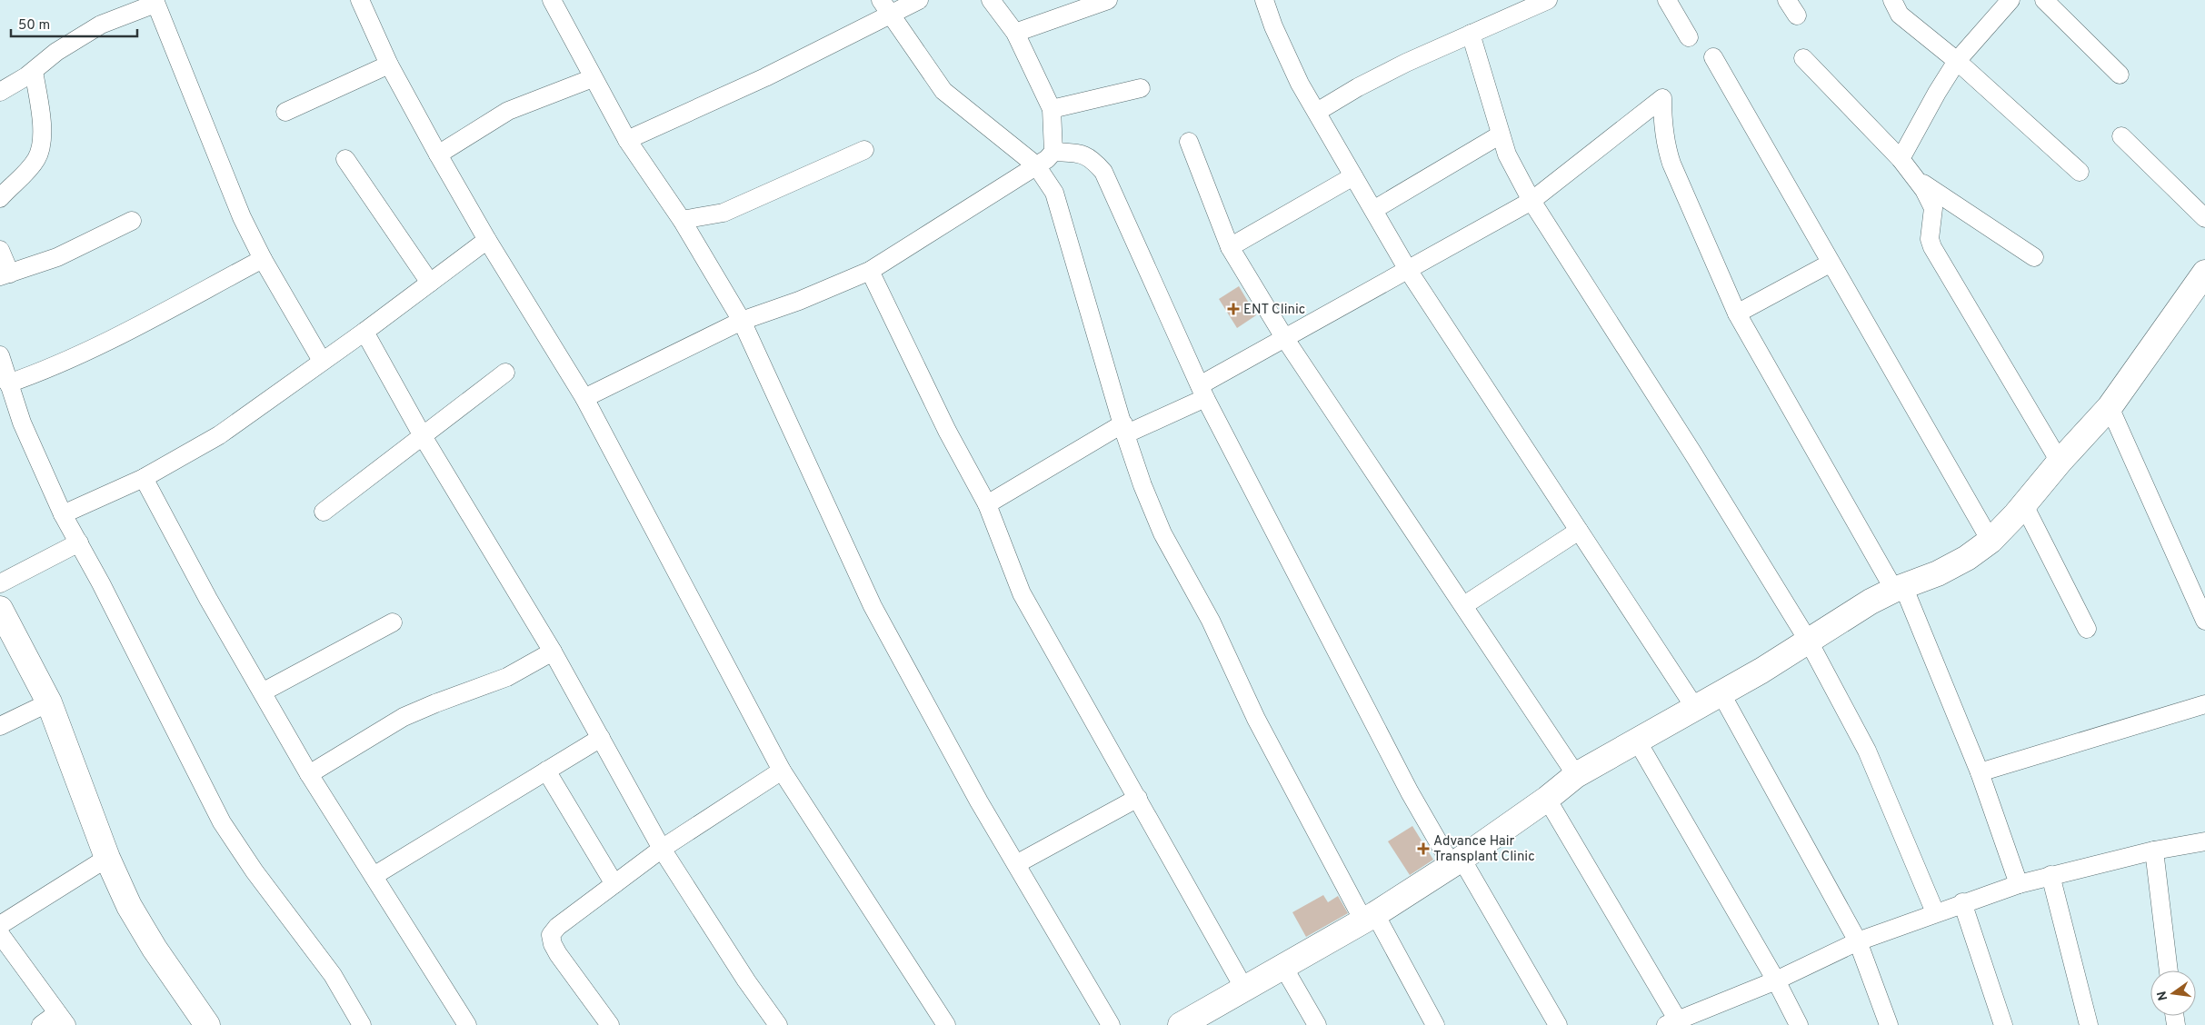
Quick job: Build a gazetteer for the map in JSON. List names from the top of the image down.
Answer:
{
  "places": {
    "health": ["ENT Clinic", "Advance Hair Transplant Clinic"]
  },
  "scale_bar": "50 m",
  "north": "left"
}
